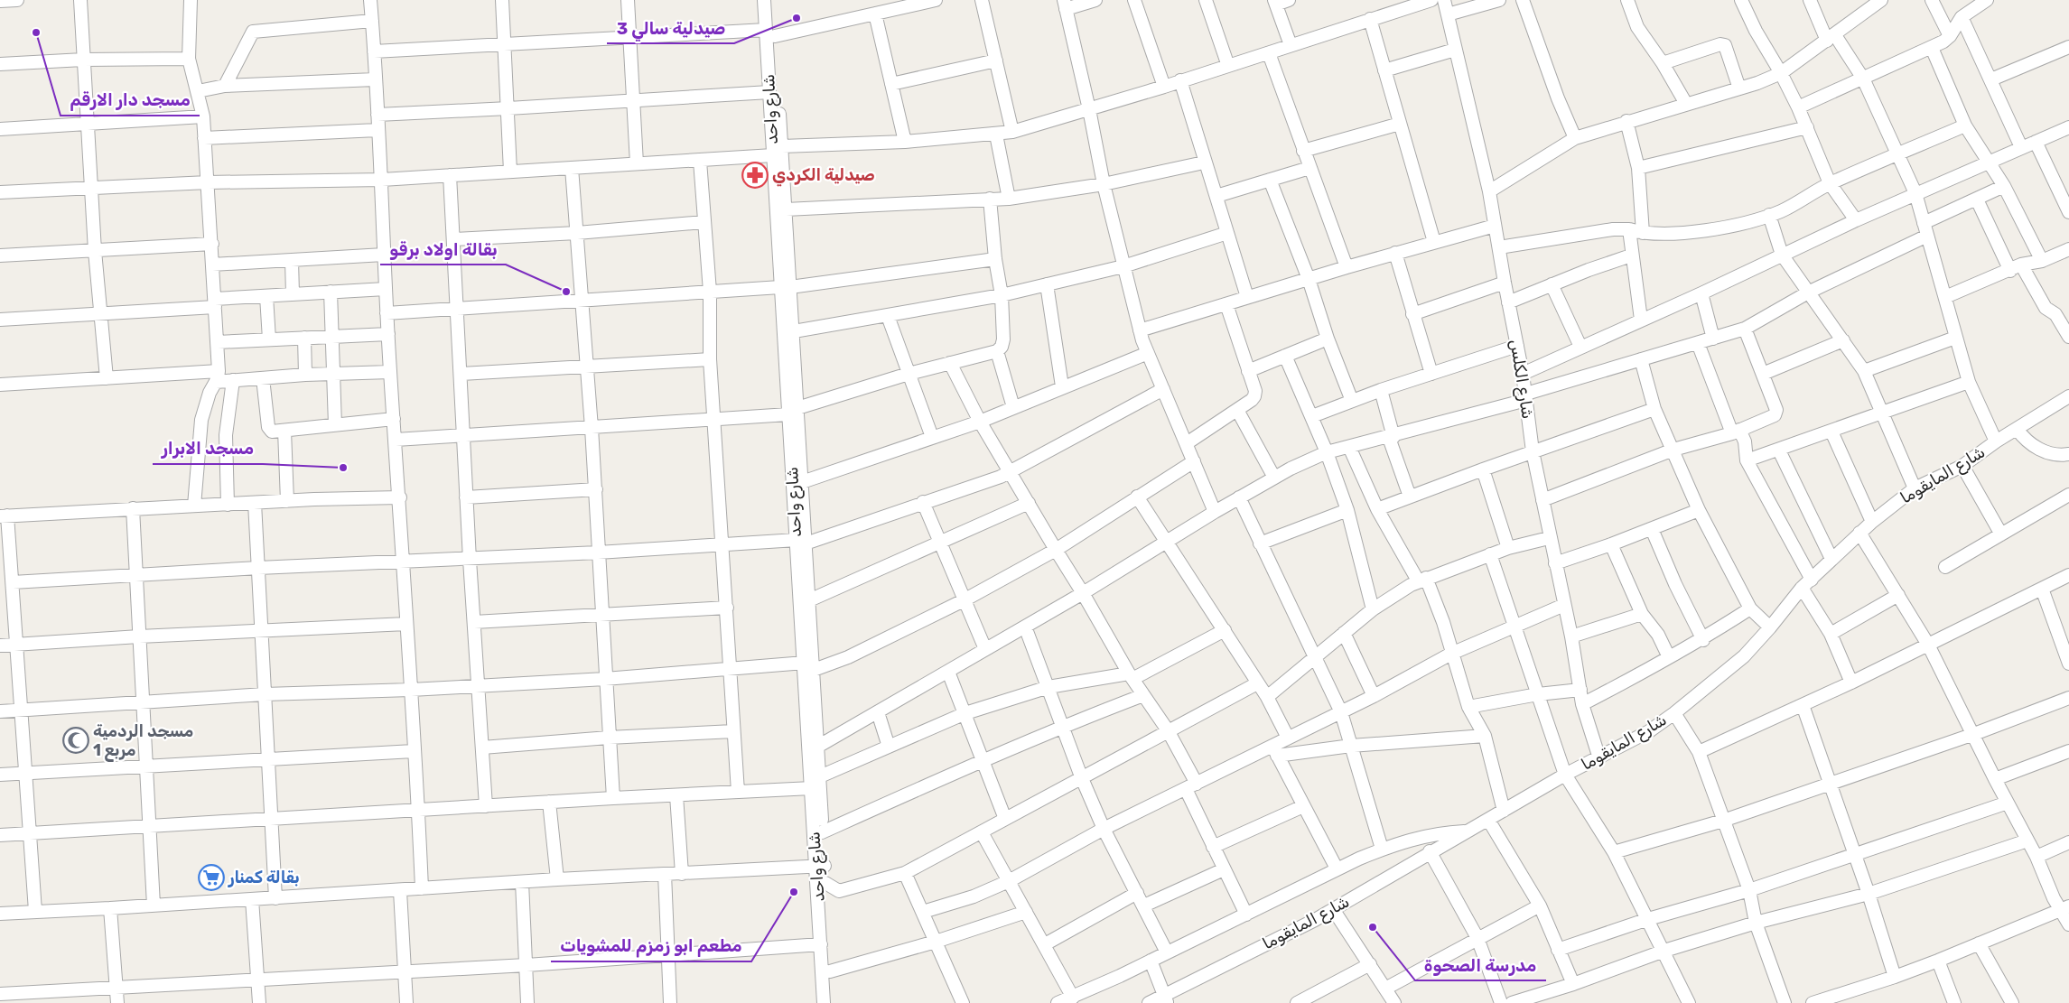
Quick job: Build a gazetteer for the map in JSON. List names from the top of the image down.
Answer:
{
  "streets": {
    "street": ["شارع واحد", "شارع الكلس", "شارع المايقوما"]
  },
  "crossings": [
    ["شارع الكلس", "شارع المايقوما"]
  ],
  "places": {
    "other": [
      "صيدلية سالي 3",
      "مسجد دار الارقم",
      "بقالة اولاد برقو",
      "مسجد الابرار",
      "مطعم ابو زمزم للمشويات",
      "مدرسة الصحوة"
    ],
    "pharmacy": ["صيدلية الكردي"],
    "mosque": ["مسجد الردمية مربع 1"],
    "supermarket": ["بقالة كمنار"]
  }
}
